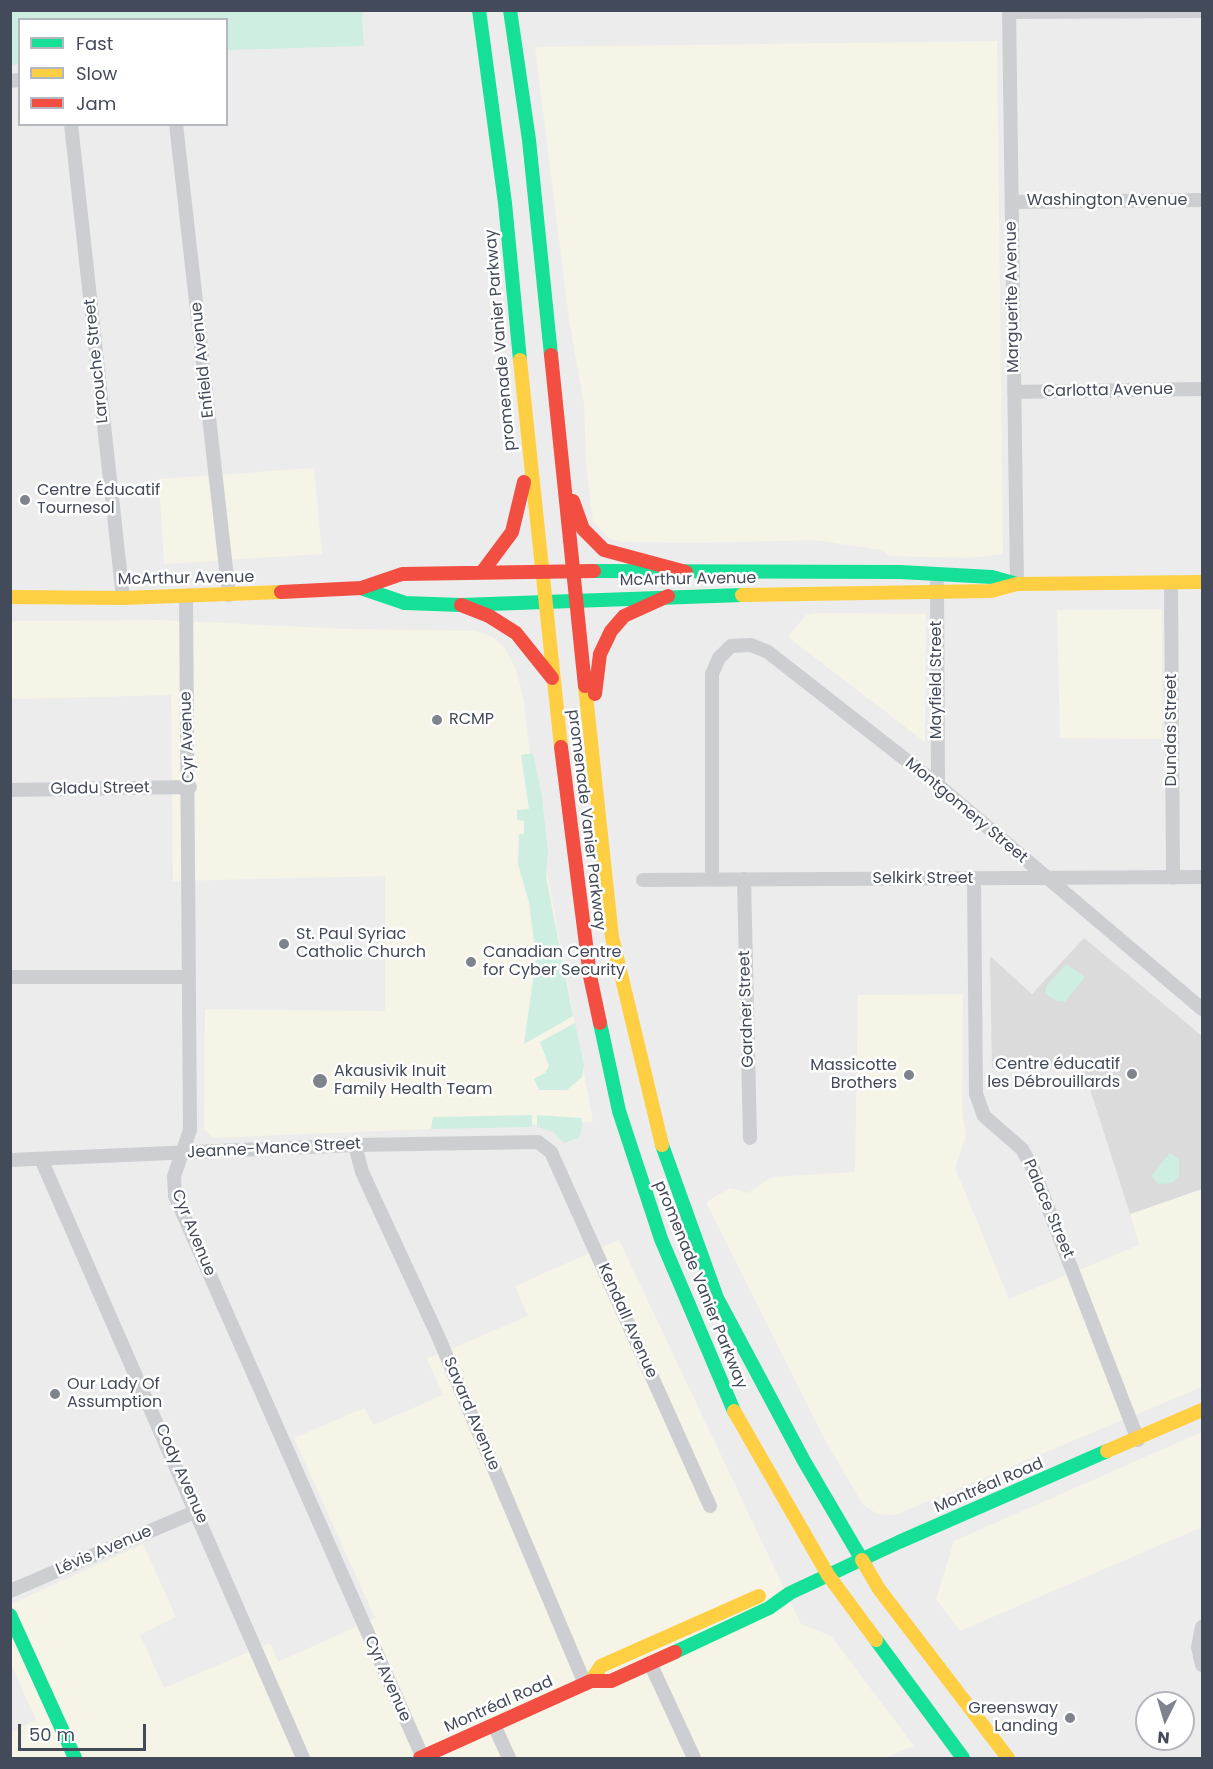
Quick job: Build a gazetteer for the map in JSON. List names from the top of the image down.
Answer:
{
  "streets": {
    "main road": ["promenade Vanier Parkway", "McArthur Avenue", "Montréal Road"],
    "street": [
      "Washington Avenue",
      "Marguerite Avenue",
      "Enfield Avenue",
      "Larouche Street",
      "Carlotta Avenue",
      "Mayfield Street",
      "Dundas Street",
      "Cyr Avenue",
      "Gladu Street",
      "Montgomery Street",
      "Selkirk Street",
      "Gardner Street",
      "Jeanne-Mance Street",
      "Palace Street",
      "Kendall Avenue",
      "Savard Avenue",
      "Cody Avenue",
      "Lévis Avenue"
    ]
  },
  "crossings": [
    ["Washington Avenue", "Marguerite Avenue"],
    ["Marguerite Avenue", "Carlotta Avenue"],
    ["Marguerite Avenue", "McArthur Avenue"],
    ["promenade Vanier Parkway", "McArthur Avenue"],
    ["promenade Vanier Parkway", "Montréal Road"],
    ["Enfield Avenue", "McArthur Avenue"],
    ["Larouche Street", "McArthur Avenue"],
    ["McArthur Avenue", "Mayfield Street"],
    ["McArthur Avenue", "Dundas Street"],
    ["McArthur Avenue", "Cyr Avenue"],
    ["Mayfield Street", "Montgomery Street"],
    ["Dundas Street", "Selkirk Street"],
    ["Cyr Avenue", "Gladu Street"],
    ["Cyr Avenue", "Jeanne-Mance Street"],
    ["Cyr Avenue", "Montréal Road"],
    ["Montgomery Street", "Selkirk Street"],
    ["Selkirk Street", "Gardner Street"],
    ["Selkirk Street", "Palace Street"],
    ["Jeanne-Mance Street", "Kendall Avenue"],
    ["Jeanne-Mance Street", "Savard Avenue"],
    ["Jeanne-Mance Street", "Cody Avenue"],
    ["Palace Street", "Montréal Road"],
    ["Savard Avenue", "Montréal Road"],
    ["Cody Avenue", "Lévis Avenue"]
  ],
  "places": [
    "Centre Éducatif Tournesol",
    "RCMP",
    "St. Paul Syriac Catholic Church",
    "Canadian Centre for Cyber Security",
    "Centre éducatif les Débrouillards",
    "Massicotte Brothers",
    "Akausivik Inuit Family Health Team",
    "Our Lady Of Assumption",
    "Greensway Landing"
  ],
  "legend": ["Fast", "Slow", "Jam"],
  "scale_bar": "50 m",
  "north": "bottom"
}
